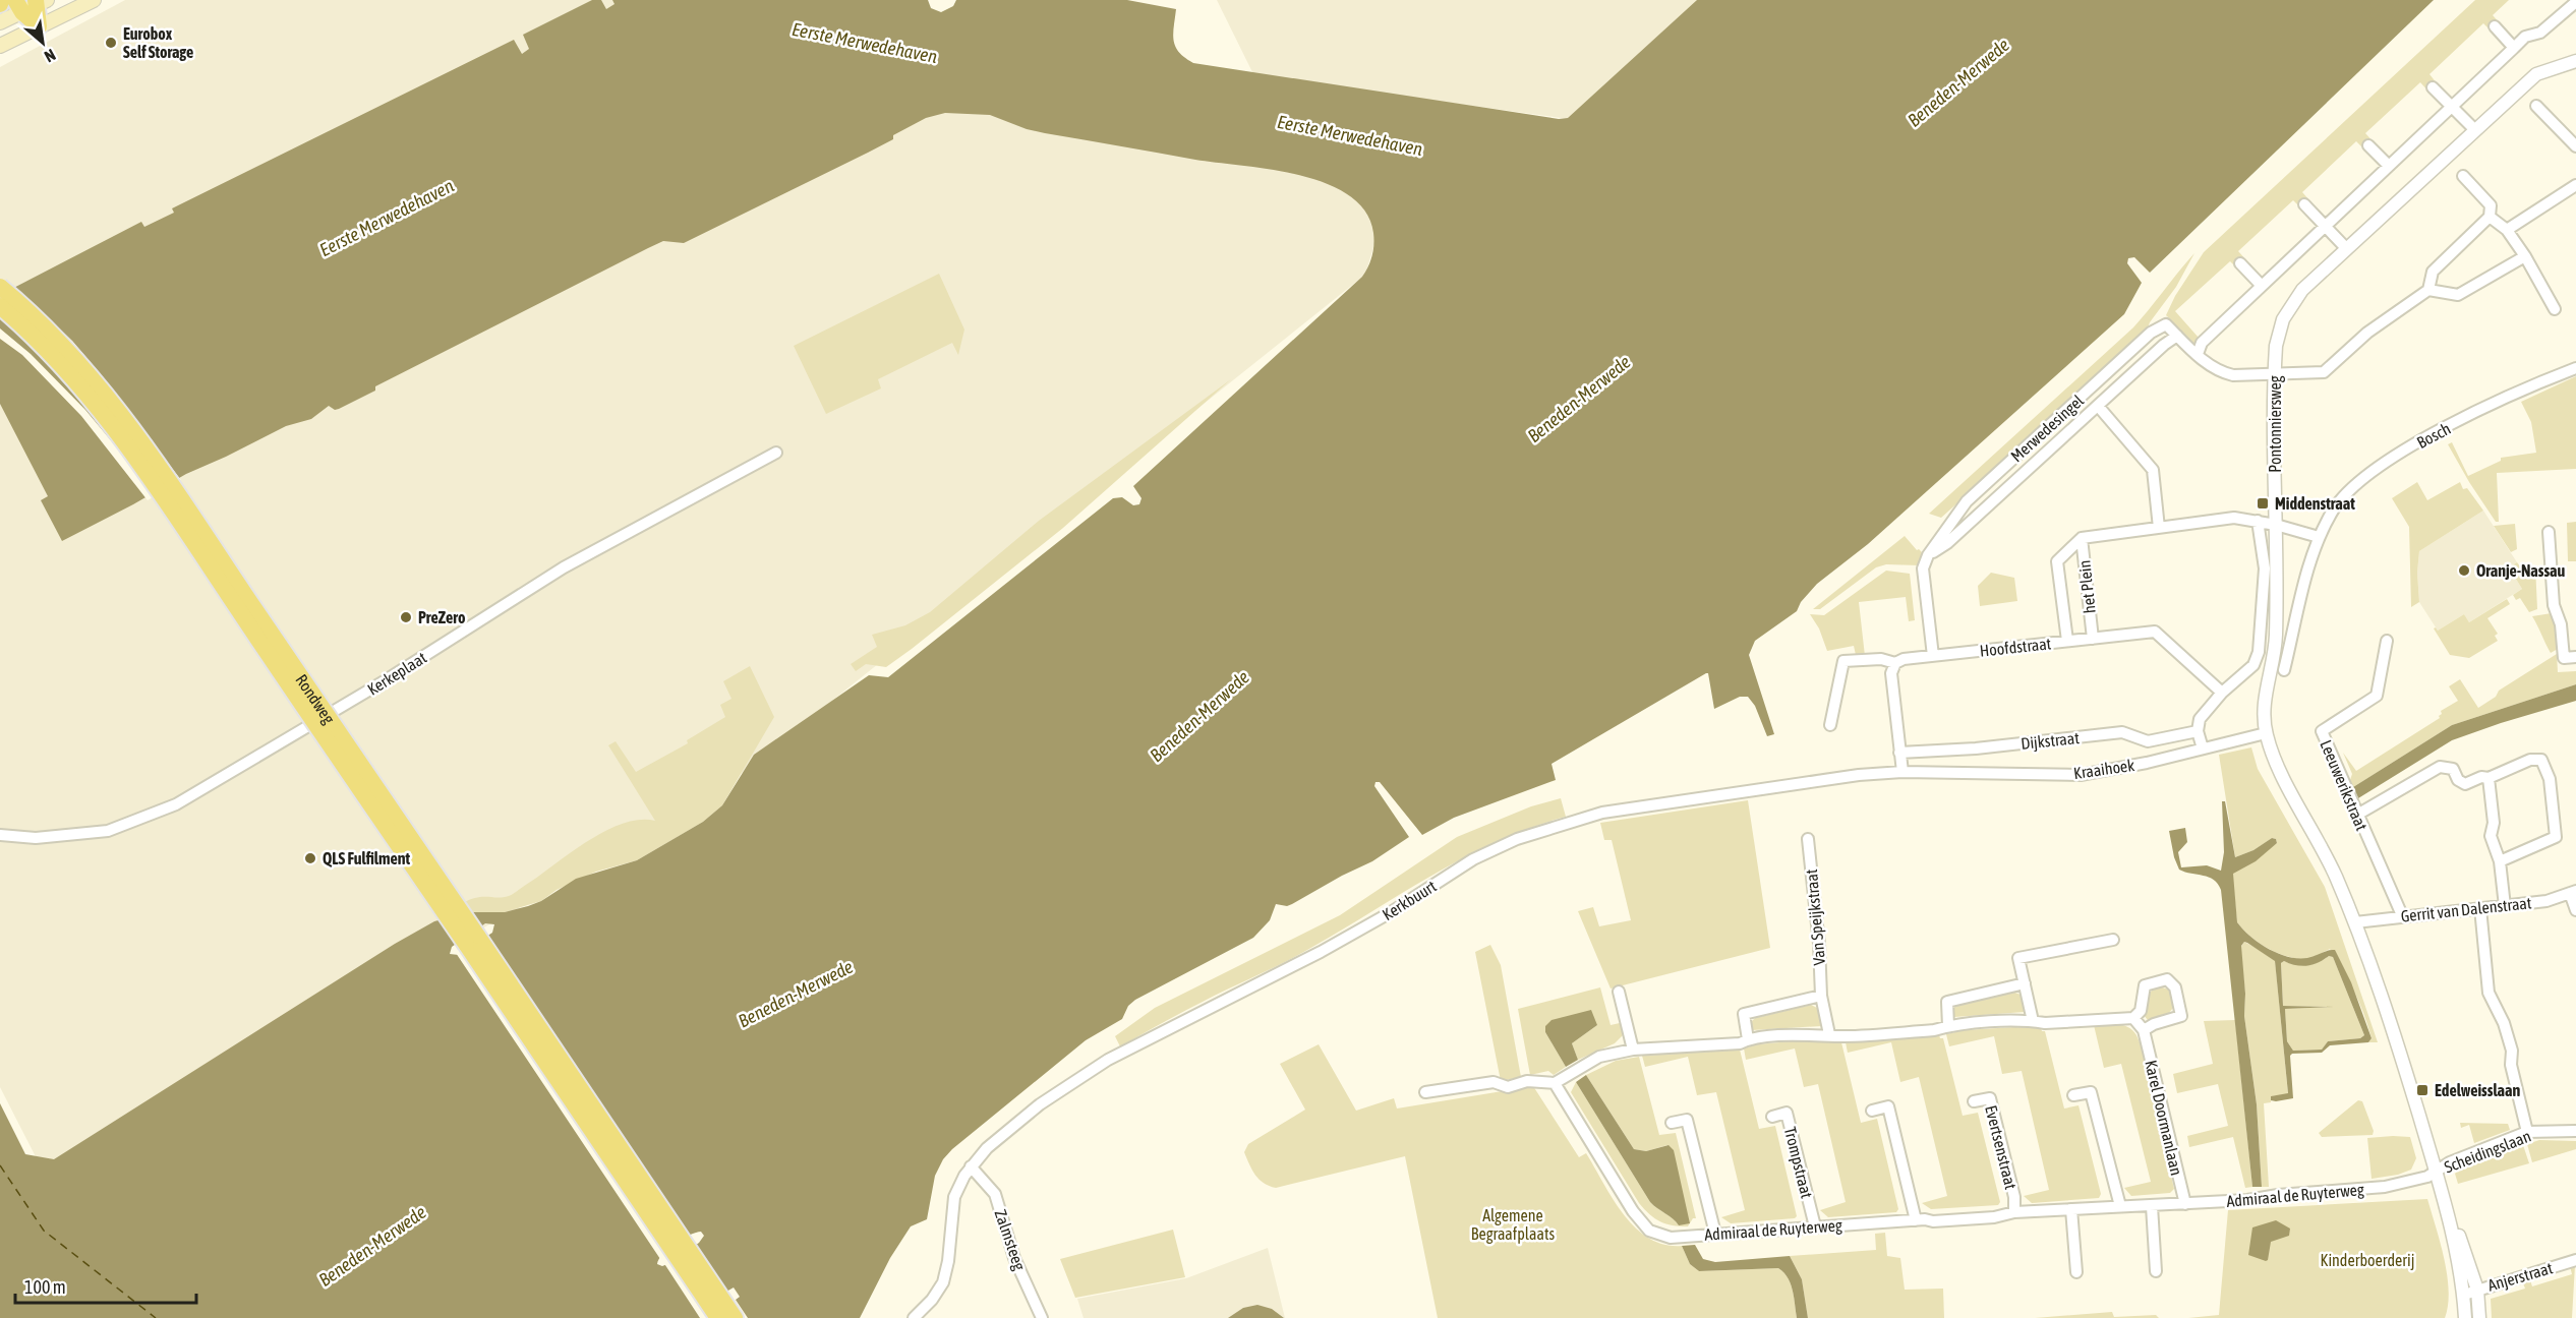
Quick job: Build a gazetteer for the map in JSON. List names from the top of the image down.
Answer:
{
  "streets": {
    "main road": ["Rondweg"],
    "street": [
      "Pontonniersweg",
      "Merwedesingel",
      "Bosch",
      "het Plein",
      "Hoofdstraat",
      "Kerkeplaat",
      "Dijkstraat",
      "Kraaihoek",
      "Leeuwerikstraat",
      "Kerkbuurt",
      "Gerrit van Dalenstraat",
      "Van Speijkstraat",
      "Karel Doormanlaan",
      "Evertsenstraat",
      "Scheidingslaan",
      "Trompstraat",
      "Admiraal de Ruyterweg",
      "Zalmsteeg",
      "Anjerstraat"
    ]
  },
  "crossings": [
    ["Pontonniersweg", "Merwedesingel"],
    ["Pontonniersweg", "Kraaihoek"],
    ["Merwedesingel", "Hoofdstraat"],
    ["het Plein", "Hoofdstraat"],
    ["Kraaihoek", "Kerkbuurt"],
    ["Leeuwerikstraat", "Gerrit van Dalenstraat"],
    ["Kerkbuurt", "Zalmsteeg"],
    ["Karel Doormanlaan", "Admiraal de Ruyterweg"],
    ["Evertsenstraat", "Admiraal de Ruyterweg"],
    ["Scheidingslaan", "Admiraal de Ruyterweg"],
    ["Trompstraat", "Admiraal de Ruyterweg"]
  ],
  "water": ["Eerste Merwedehaven", "Beneden-Merwede"],
  "parks": ["Algemene Begraafplaats", "Kinderboerderij"],
  "places": {
    "other": [
      "Eurobox Self Storage",
      "Oranje-Nassau",
      "PreZero",
      "QLS Fulfilment"
    ],
    "transit": ["Middenstraat", "Edelweisslaan"]
  },
  "scale_bar": "100 m",
  "north": "bottom right"
}
